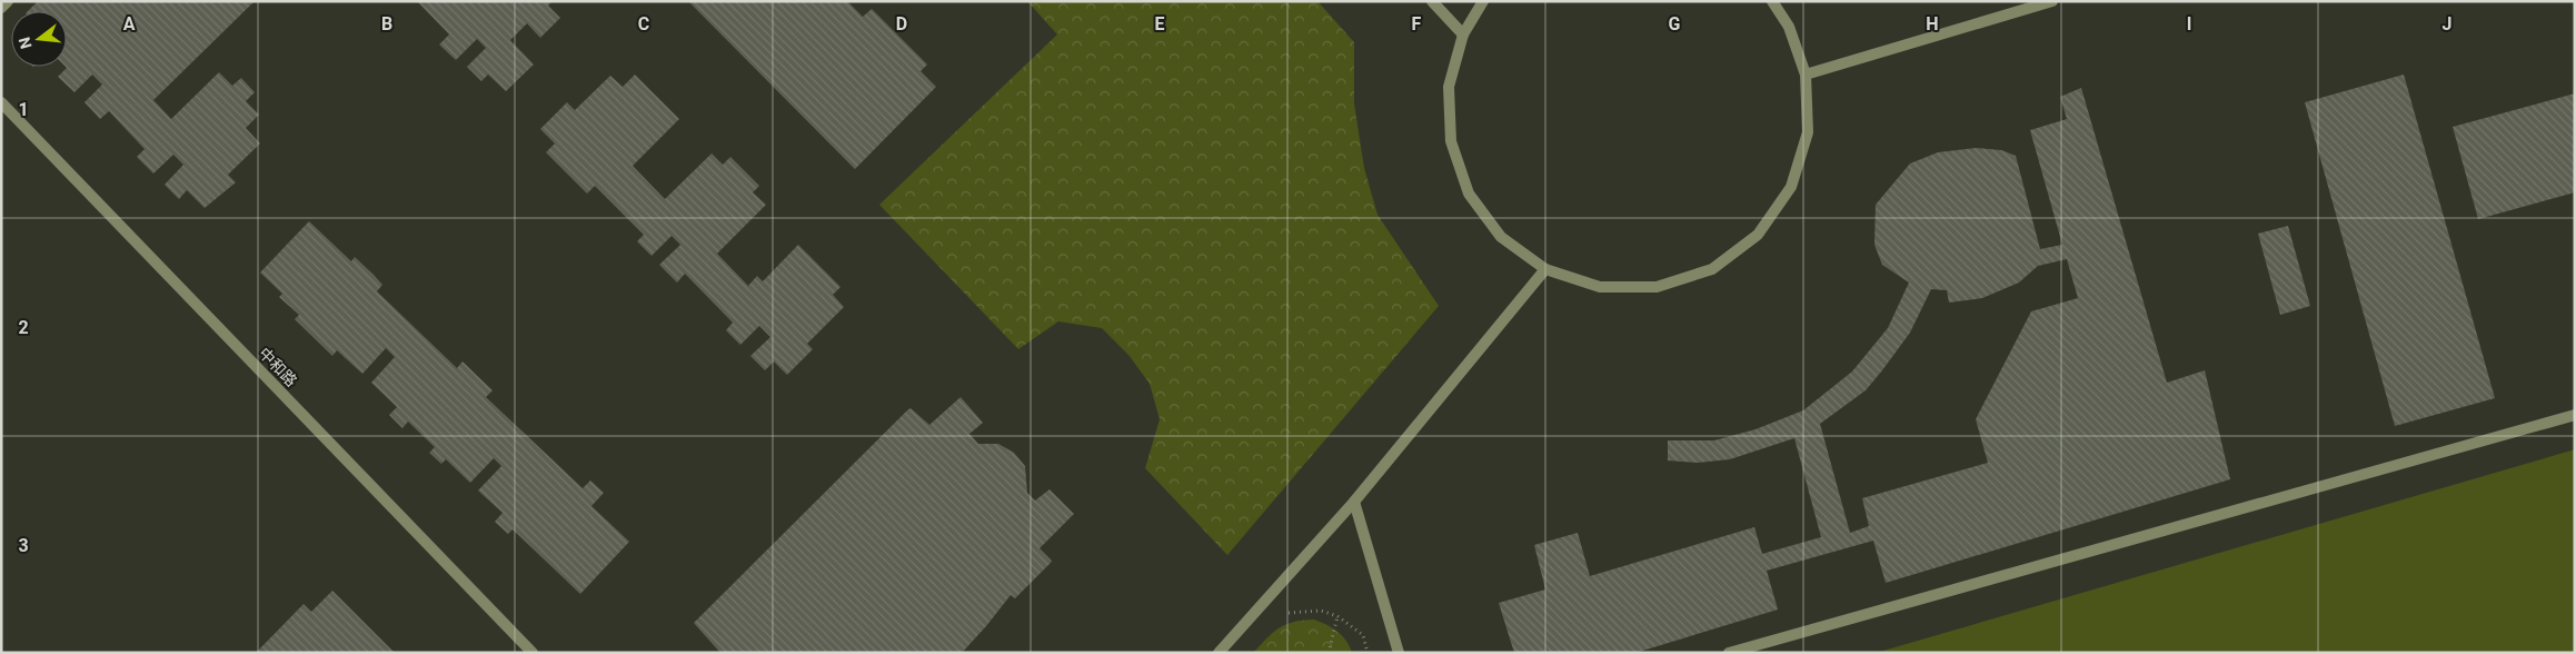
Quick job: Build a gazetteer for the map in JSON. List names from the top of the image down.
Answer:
{
  "streets": {
    "street": ["中和路"]
  },
  "north": "left",
  "grid": {
    "columns": [
      "A",
      "B",
      "C",
      "D",
      "E",
      "F",
      "G",
      "H",
      "I",
      "J"
    ],
    "rows": ["1", "2", "3"]
  }
}
